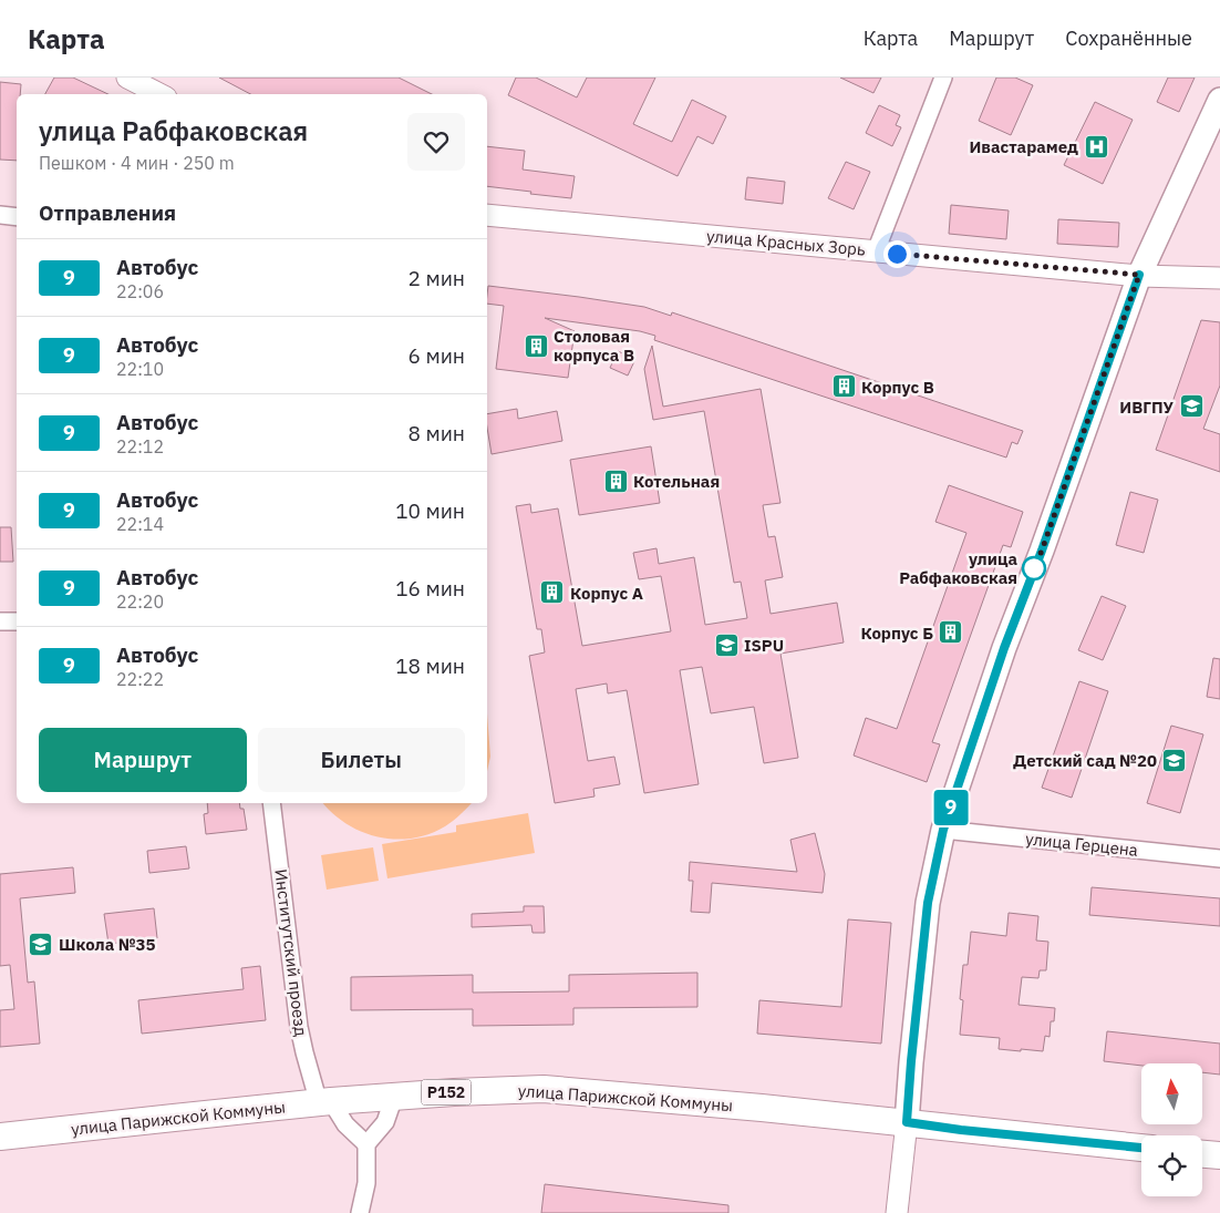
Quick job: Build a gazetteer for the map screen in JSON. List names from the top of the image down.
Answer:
{
  "streets": {
    "main road": ["Р152", "улица Парижской Коммуны"],
    "street": ["улица Красных Зорь", "улица Герцена", "Институтский проезд"]
  },
  "crossings": [
    ["Институтский проезд", "улица Парижской Коммуны"]
  ],
  "places": {
    "hospital": ["Ивастарамед"],
    "building": [
      "Столовая корпуса В",
      "Корпус В",
      "Котельная",
      "Корпус А",
      "Корпус Б"
    ],
    "school or university": [
      "ИВГПУ",
      "ISPU",
      "Детский сад №20",
      "Школа №35"
    ],
    "other": ["улица Рабфаковская"]
  },
  "lines": ["bus line 9"],
  "north": "top",
  "page": {
    "header": "Карта",
    "nav": ["Карта", "Маршрут", "Сохранённые"],
    "on_map": "9",
    "heading": [
      ["улица Рабфаковская", "Пешком · 4 мин · 250 m"],
      "Отправления"
    ],
    "list": [
      {
        "mark": "9",
        "name": "Автобус",
        "note": "22:06",
        "value": "2 мин"
      },
      {
        "mark": "9",
        "name": "Автобус",
        "note": "22:10",
        "value": "6 мин"
      },
      {
        "mark": "9",
        "name": "Автобус",
        "note": "22:12",
        "value": "8 мин"
      },
      {
        "mark": "9",
        "name": "Автобус",
        "note": "22:14",
        "value": "10 мин"
      },
      {
        "mark": "9",
        "name": "Автобус",
        "note": "22:20",
        "value": "16 мин"
      },
      {
        "mark": "9",
        "name": "Автобус",
        "note": "22:22",
        "value": "18 мин"
      }
    ],
    "buttons": ["Маршрут", "Билеты"]
  }
}
